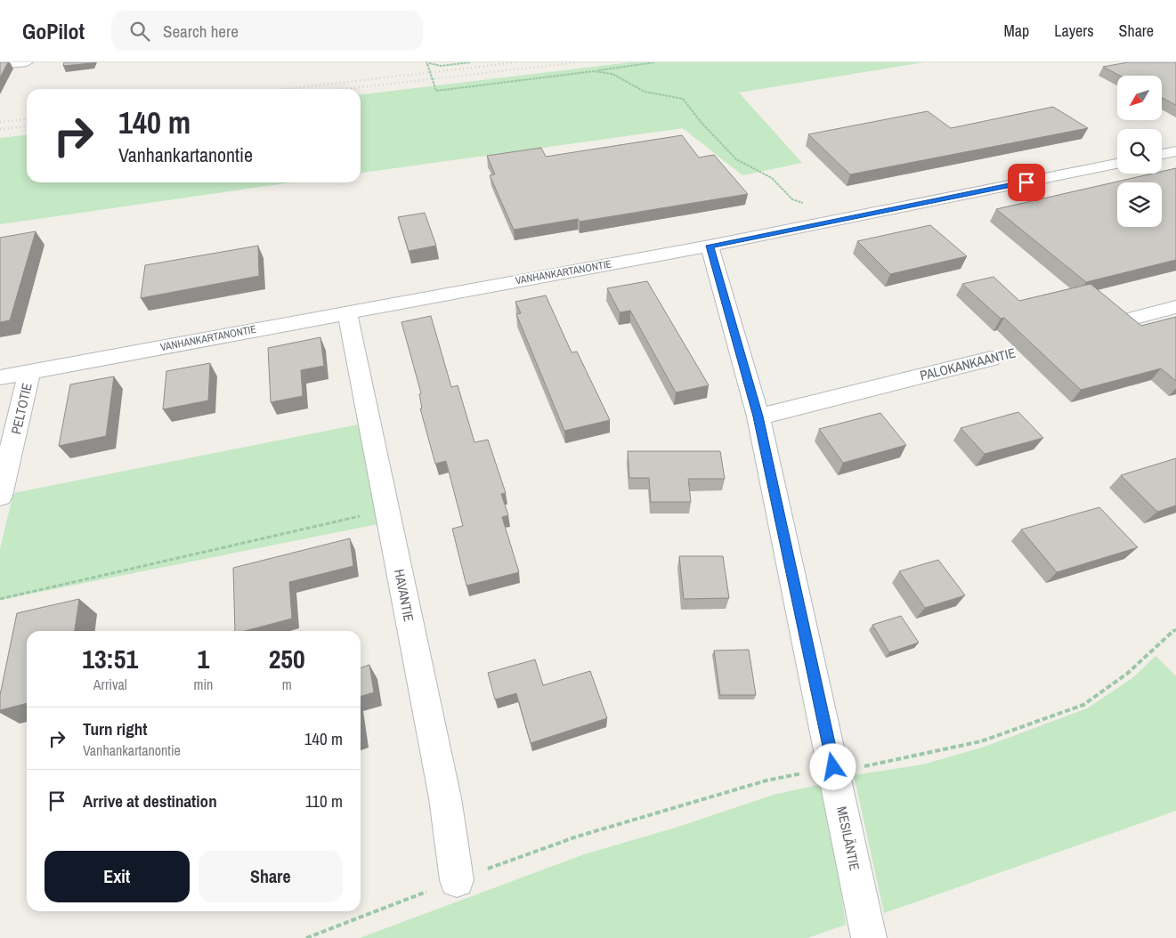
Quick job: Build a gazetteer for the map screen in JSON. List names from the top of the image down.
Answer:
{
  "streets": {
    "street": [
      "VANHANKARTANONTIE",
      "PALOKANKAANTIE",
      "PELTOTIE",
      "HAVANTIE",
      "MESILÄNTIE"
    ]
  },
  "crossings": [
    ["VANHANKARTANONTIE", "PELTOTIE"],
    ["VANHANKARTANONTIE", "HAVANTIE"],
    ["VANHANKARTANONTIE", "MESILÄNTIE"],
    ["PALOKANKAANTIE", "MESILÄNTIE"]
  ],
  "north": "bottom left",
  "page": {
    "header": "GoPilot",
    "search": "Search here",
    "nav": ["Map", "Layers", "Share"],
    "turn": ["140 m", "Vanhankartanontie"],
    "eta": [
      "13:51",
      "Arrival",
      "1",
      "min",
      "250",
      "m"
    ],
    "list": [
      {
        "name": "Turn right",
        "note": "Vanhankartanontie",
        "value": "140 m"
      },
      {
        "name": "Arrive at destination",
        "value": "110 m"
      }
    ],
    "buttons": ["Exit", "Share"]
  }
}
